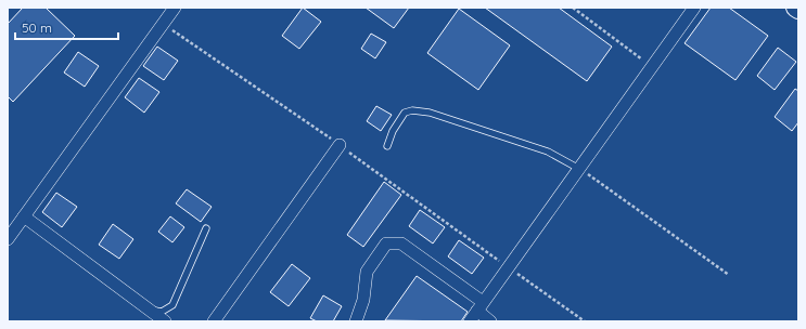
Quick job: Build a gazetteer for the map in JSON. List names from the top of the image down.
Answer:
{
  "scale_bar": "50 m"
}
